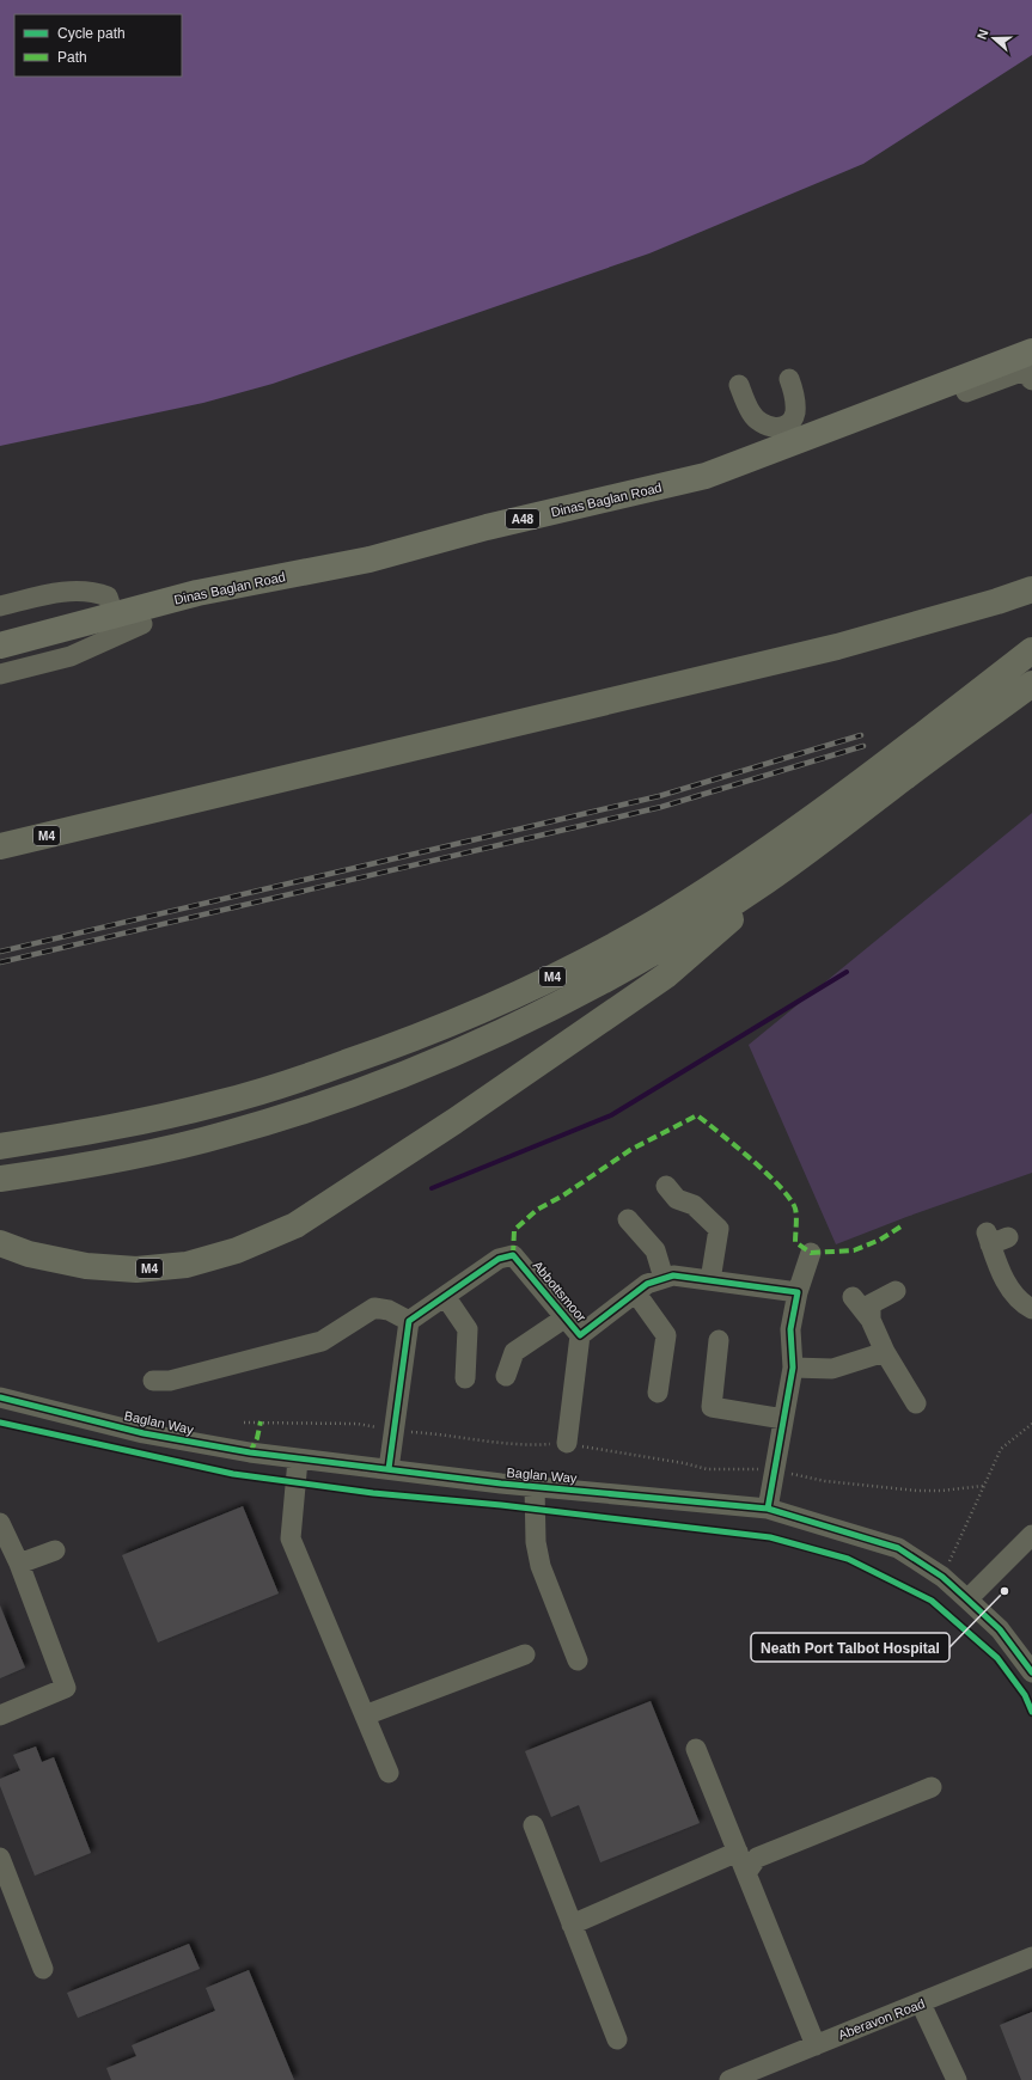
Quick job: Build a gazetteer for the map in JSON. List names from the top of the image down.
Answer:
{
  "streets": {
    "highway": ["M4"],
    "main road": ["Dinas Baglan Road", "A48"],
    "street": ["Abbottsmoor", "Baglan Way", "Aberavon Road"]
  },
  "places": ["Neath Port Talbot Hospital"],
  "legend": ["Cycle path", "Path"],
  "north": "left"
}
